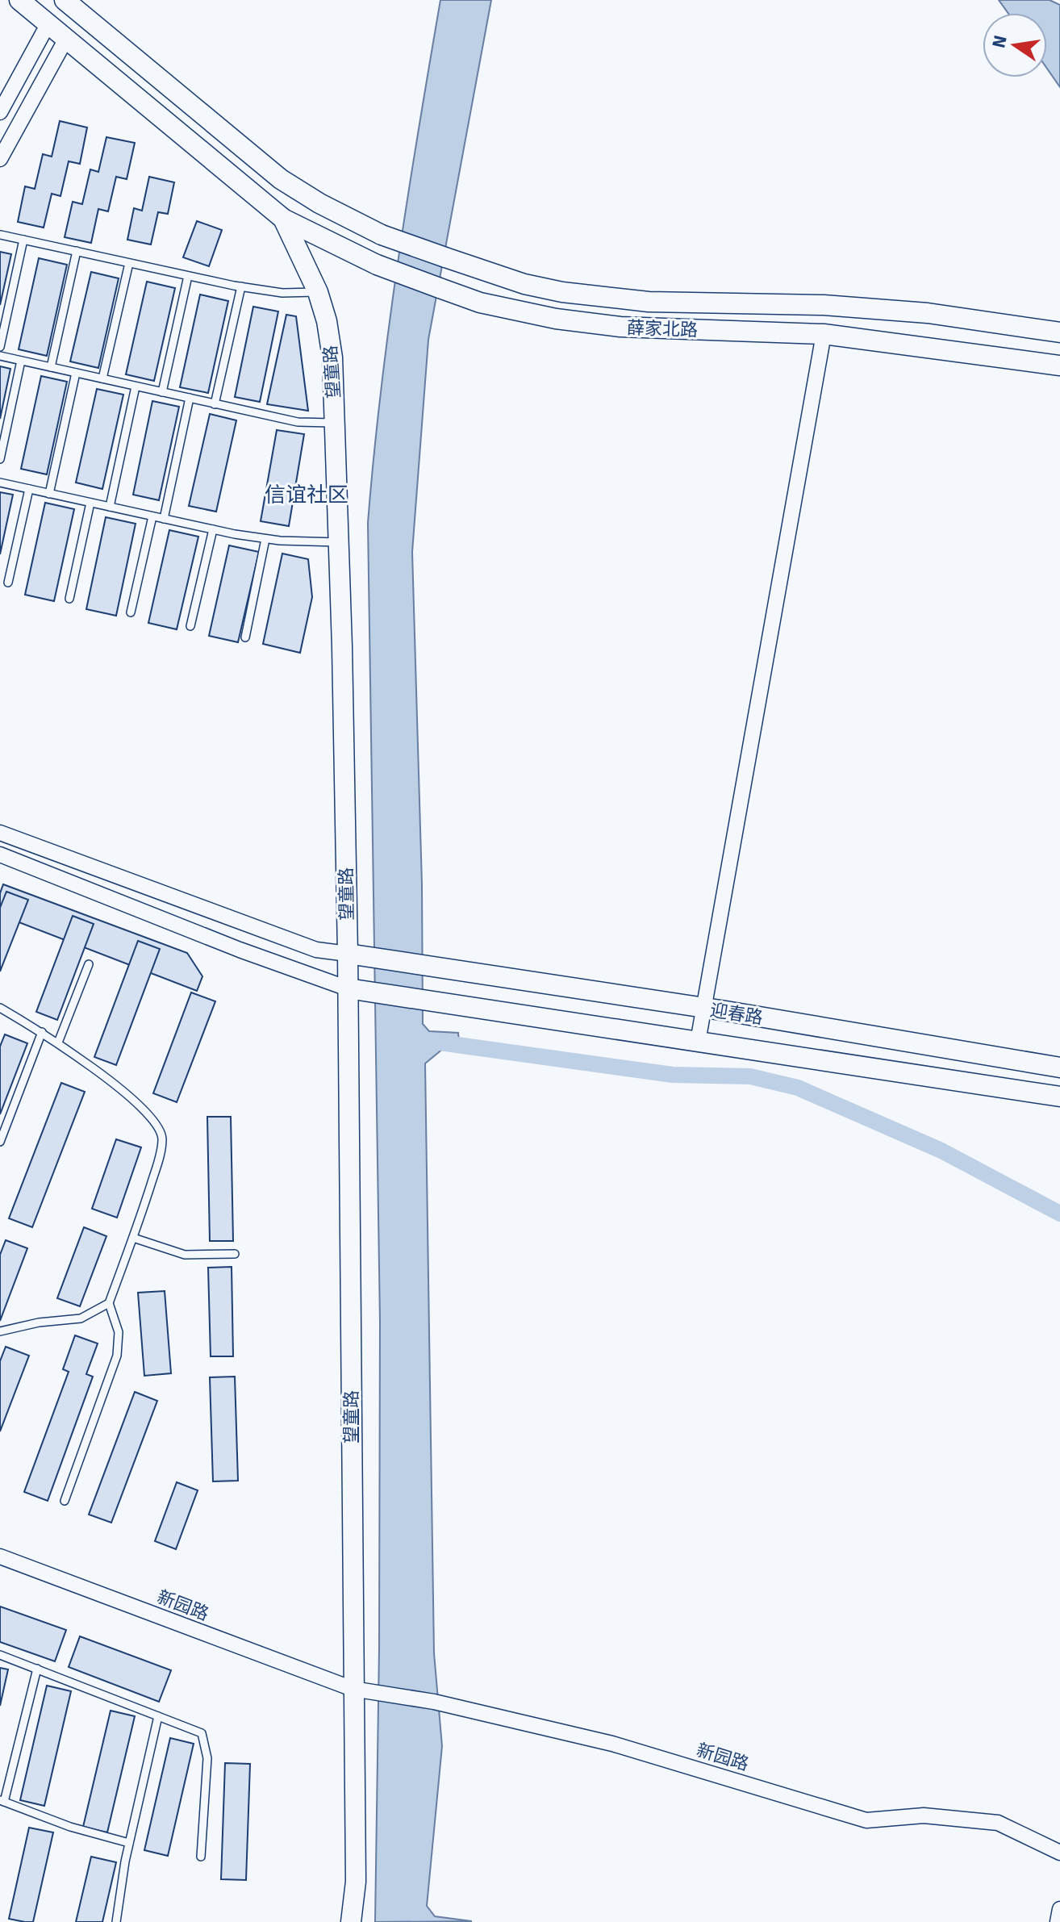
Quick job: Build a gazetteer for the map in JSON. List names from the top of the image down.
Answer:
{
  "streets": {
    "main road": ["薛家北路", "望童路", "迎春路"],
    "street": ["新园路"]
  },
  "crossings": [
    ["薛家北路", "望童路"],
    ["望童路", "迎春路"],
    ["望童路", "新园路"]
  ],
  "districts": ["信谊社区"],
  "north": "left"
}
